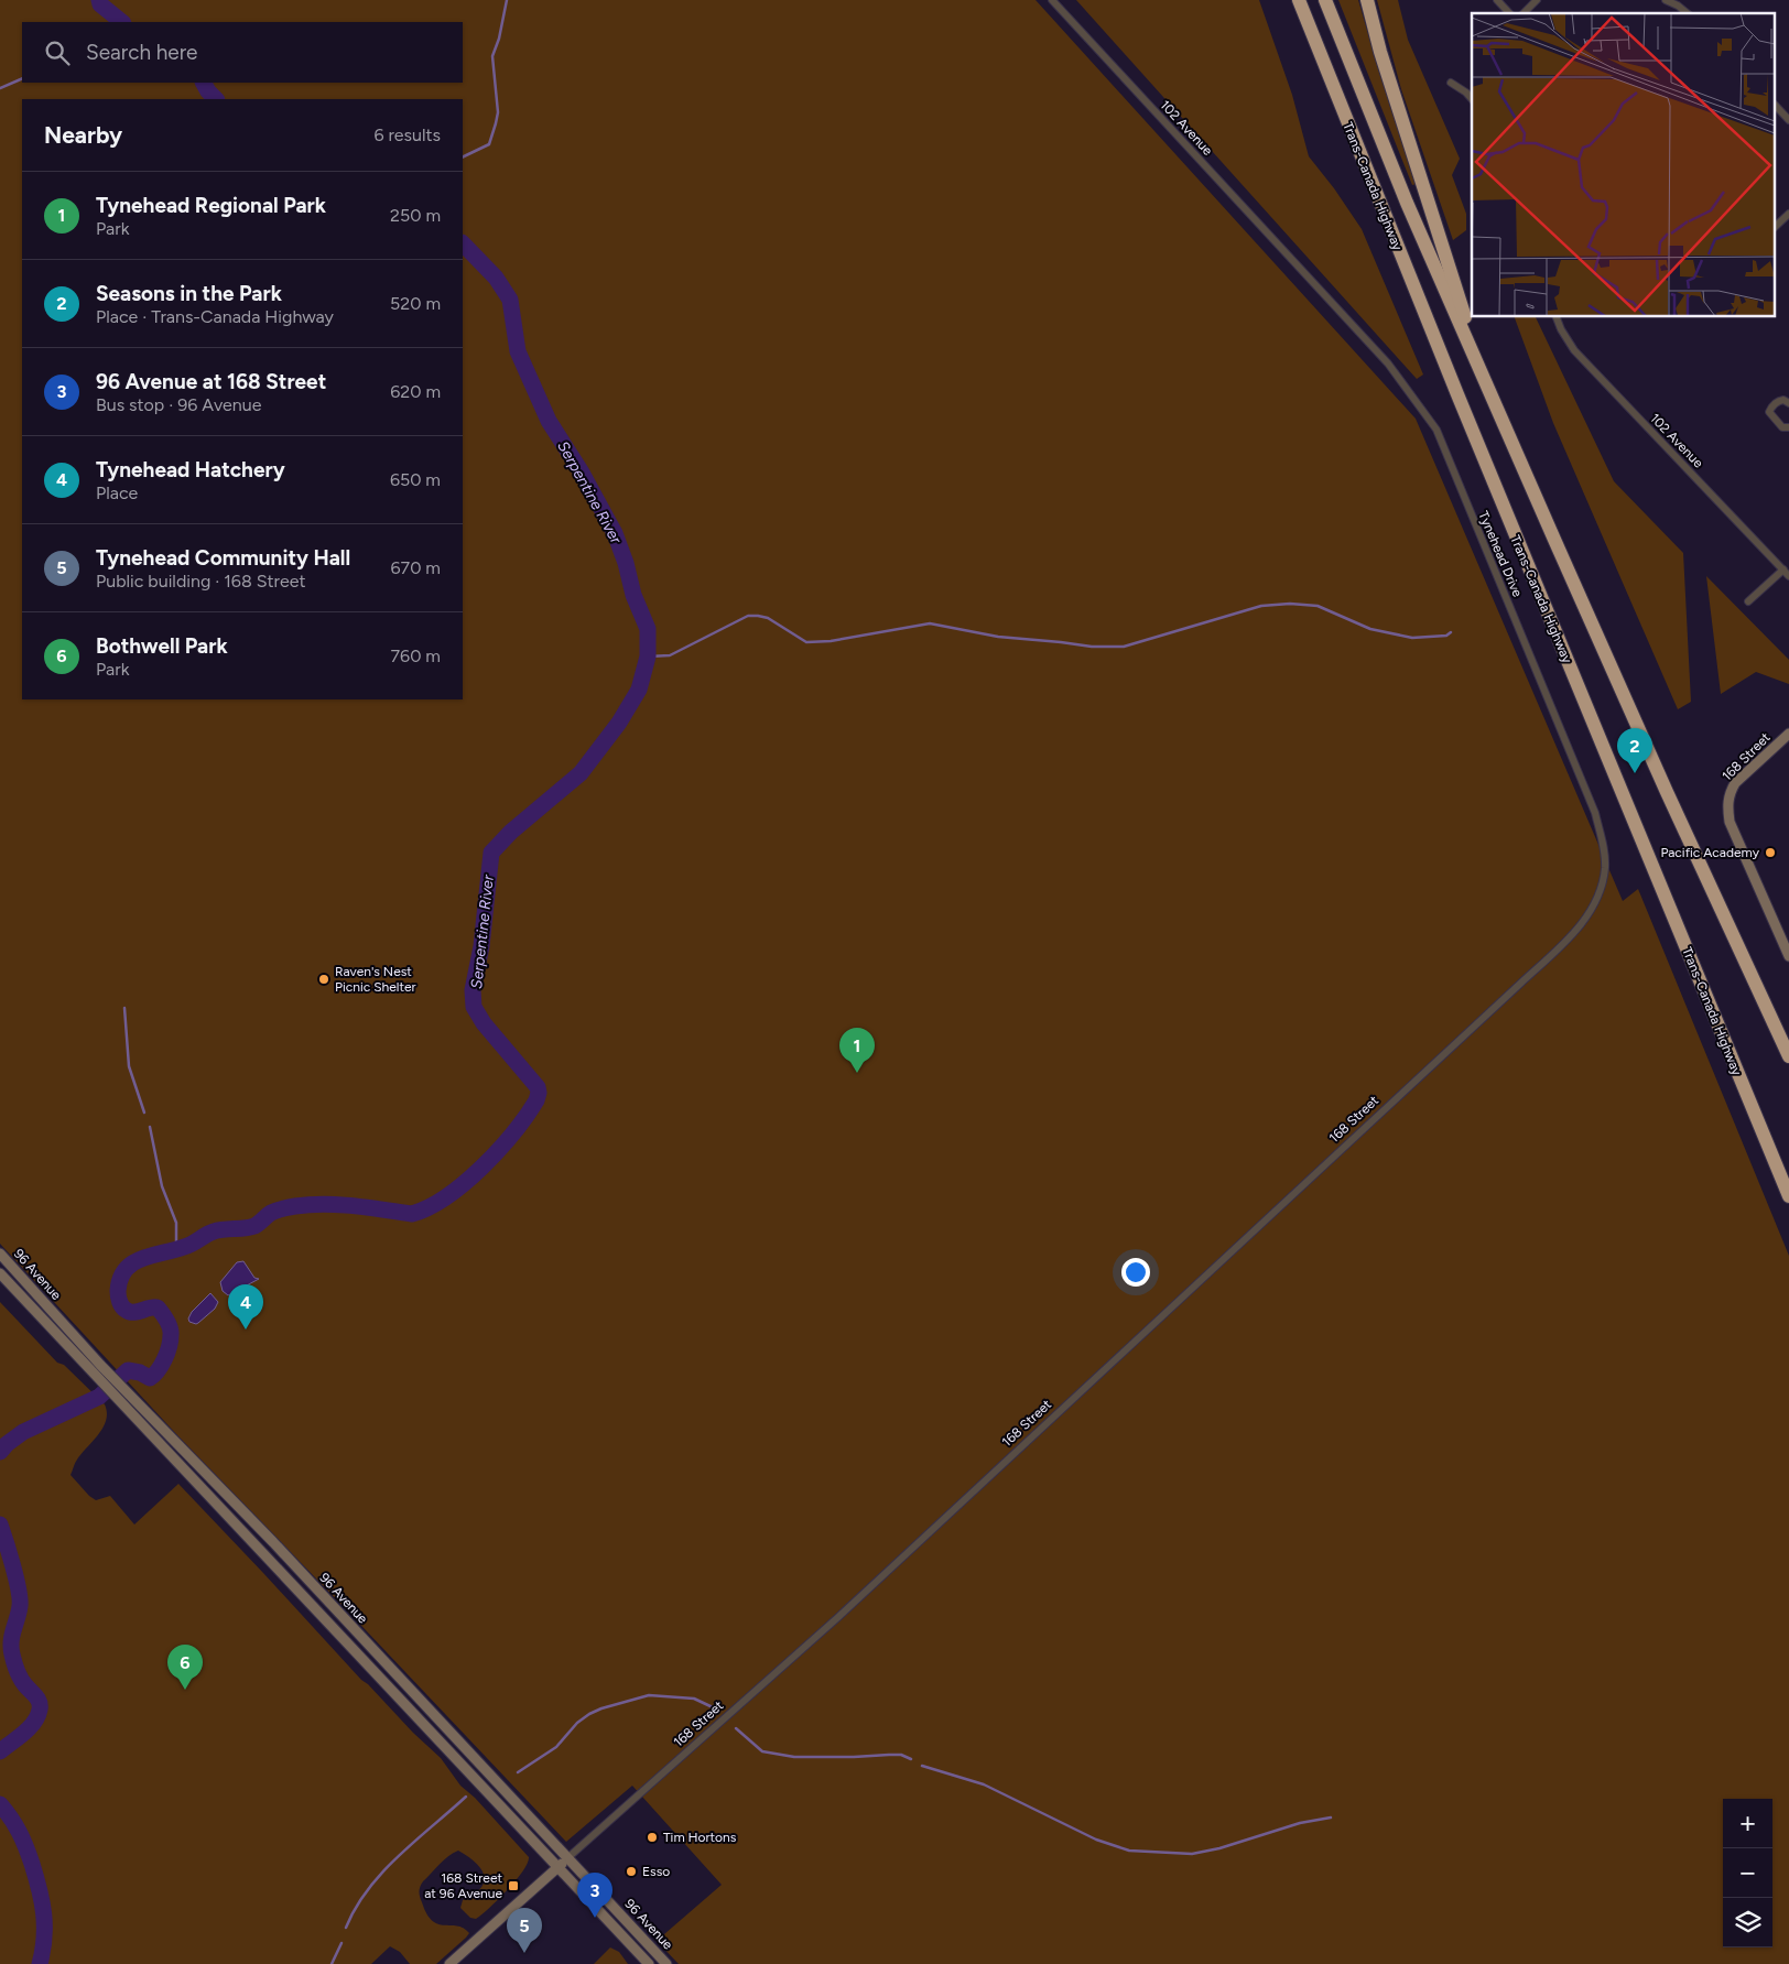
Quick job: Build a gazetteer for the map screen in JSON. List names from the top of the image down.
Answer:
{
  "streets": {
    "highway": ["Trans-Canada Highway"],
    "main road": ["168 Street", "96 Avenue"],
    "street": ["102 Avenue", "Tynehead Drive"]
  },
  "crossings": [
    ["102 Avenue", "Tynehead Drive"],
    ["Tynehead Drive", "168 Street"],
    ["168 Street", "96 Avenue"]
  ],
  "water": ["Serpentine River"],
  "places": {
    "other": [
      "Pacific Academy",
      "Raven's Nest Picnic Shelter",
      "Tim Hortons",
      "Esso"
    ],
    "transit": ["168 Street at 96 Avenue"]
  },
  "page": {
    "search": "Search here",
    "heading": ["Nearby", "6 results"],
    "list": [
      {
        "mark": "1",
        "name": "Tynehead Regional Park",
        "note": "Park",
        "value": "250 m"
      },
      {
        "mark": "2",
        "name": "Seasons in the Park",
        "note": "Place · Trans-Canada Highway",
        "value": "520 m"
      },
      {
        "mark": "3",
        "name": "96 Avenue at 168 Street",
        "note": "Bus stop · 96 Avenue",
        "value": "620 m"
      },
      {
        "mark": "4",
        "name": "Tynehead Hatchery",
        "note": "Place",
        "value": "650 m"
      },
      {
        "mark": "5",
        "name": "Tynehead Community Hall",
        "note": "Public building · 168 Street",
        "value": "670 m"
      },
      {
        "mark": "6",
        "name": "Bothwell Park",
        "note": "Park",
        "value": "760 m"
      }
    ],
    "pins": [
      "2",
      "1",
      "4",
      "6",
      "3",
      "5"
    ],
    "map_buttons": ["+", "−"]
  }
}
